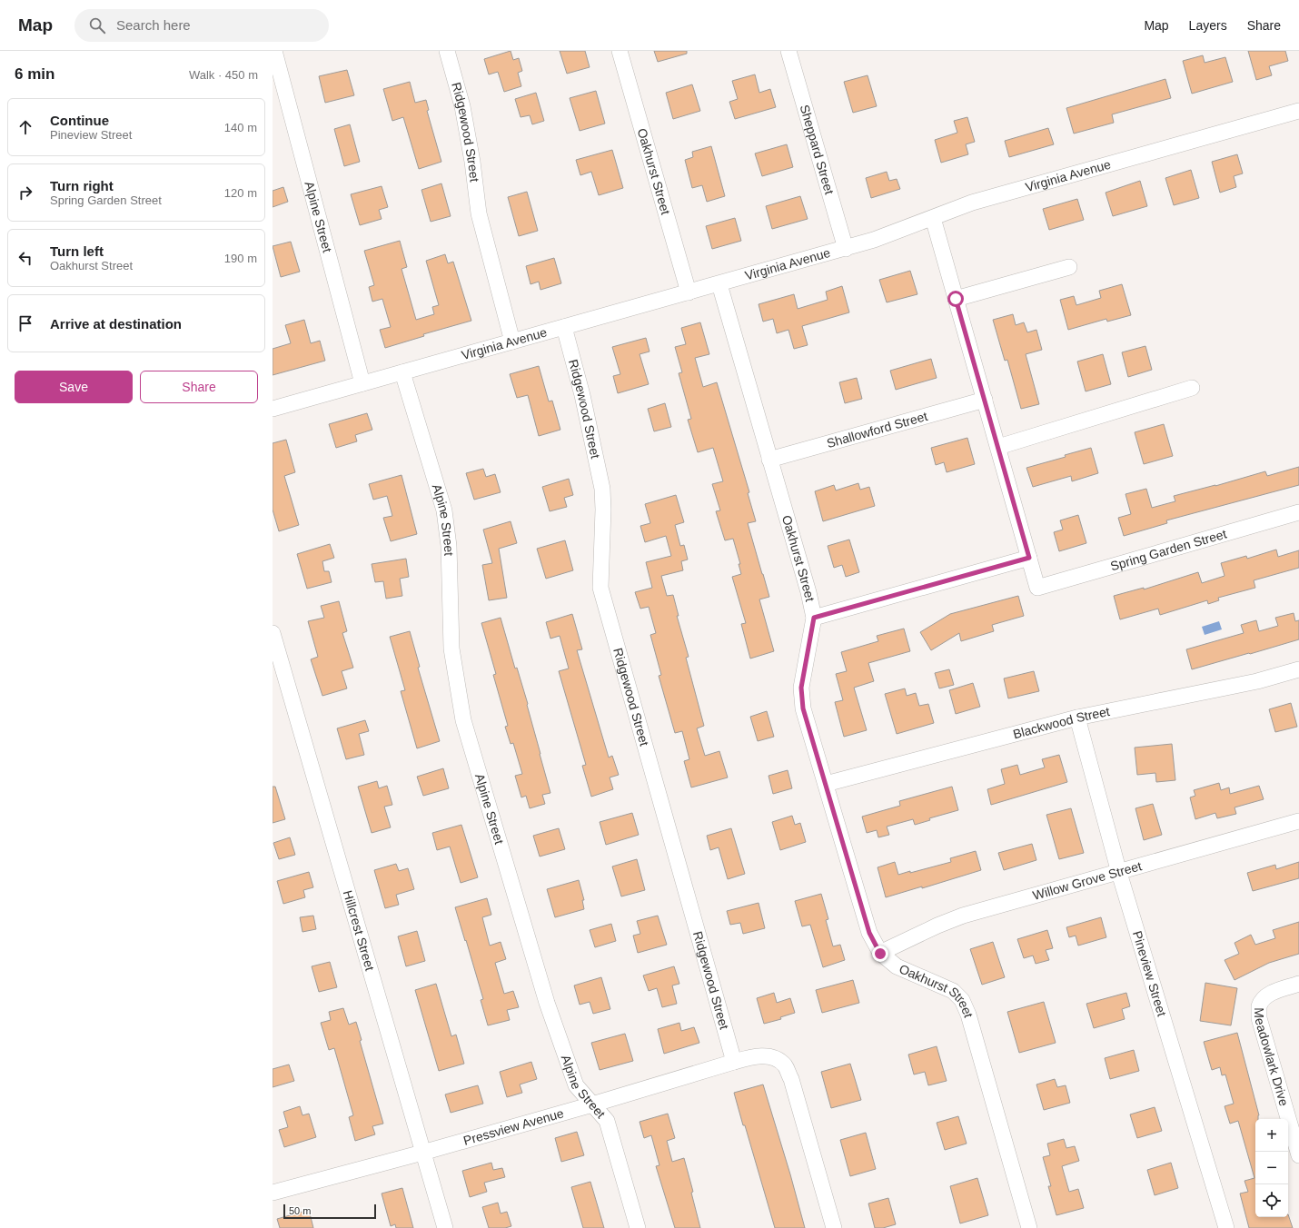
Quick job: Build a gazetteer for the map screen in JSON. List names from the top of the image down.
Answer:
{
  "streets": {
    "street": [
      "Ridgewood Street",
      "Sheppard Street",
      "Oakhurst Street",
      "Virginia Avenue",
      "Alpine Street",
      "Shallowford Street",
      "Spring Garden Street",
      "Blackwood Street",
      "Willow Grove Street",
      "Hillcrest Street",
      "Pineview Street",
      "Meadowlark Drive",
      "Pressview Avenue"
    ]
  },
  "crossings": [
    ["Ridgewood Street", "Virginia Avenue"],
    ["Ridgewood Street", "Pressview Avenue"],
    ["Sheppard Street", "Virginia Avenue"],
    ["Oakhurst Street", "Virginia Avenue"],
    ["Oakhurst Street", "Shallowford Street"],
    ["Oakhurst Street", "Blackwood Street"],
    ["Oakhurst Street", "Willow Grove Street"],
    ["Virginia Avenue", "Alpine Street"],
    ["Alpine Street", "Pressview Avenue"],
    ["Blackwood Street", "Pineview Street"],
    ["Willow Grove Street", "Pineview Street"],
    ["Hillcrest Street", "Pressview Avenue"]
  ],
  "scale_bar": "50 m",
  "page": {
    "header": "Map",
    "search": "Search here",
    "nav": ["Map", "Layers", "Share"],
    "heading": ["6 min", "Walk · 450 m"],
    "list": [
      ["Continue", "Pineview Street", "140 m"],
      ["Turn right", "Spring Garden Street", "120 m"],
      ["Turn left", "Oakhurst Street", "190 m"],
      "Arrive at destination"
    ],
    "buttons": ["Save", "Share"],
    "map_buttons": ["+", "−"],
    "scale": "50 m"
  }
}
